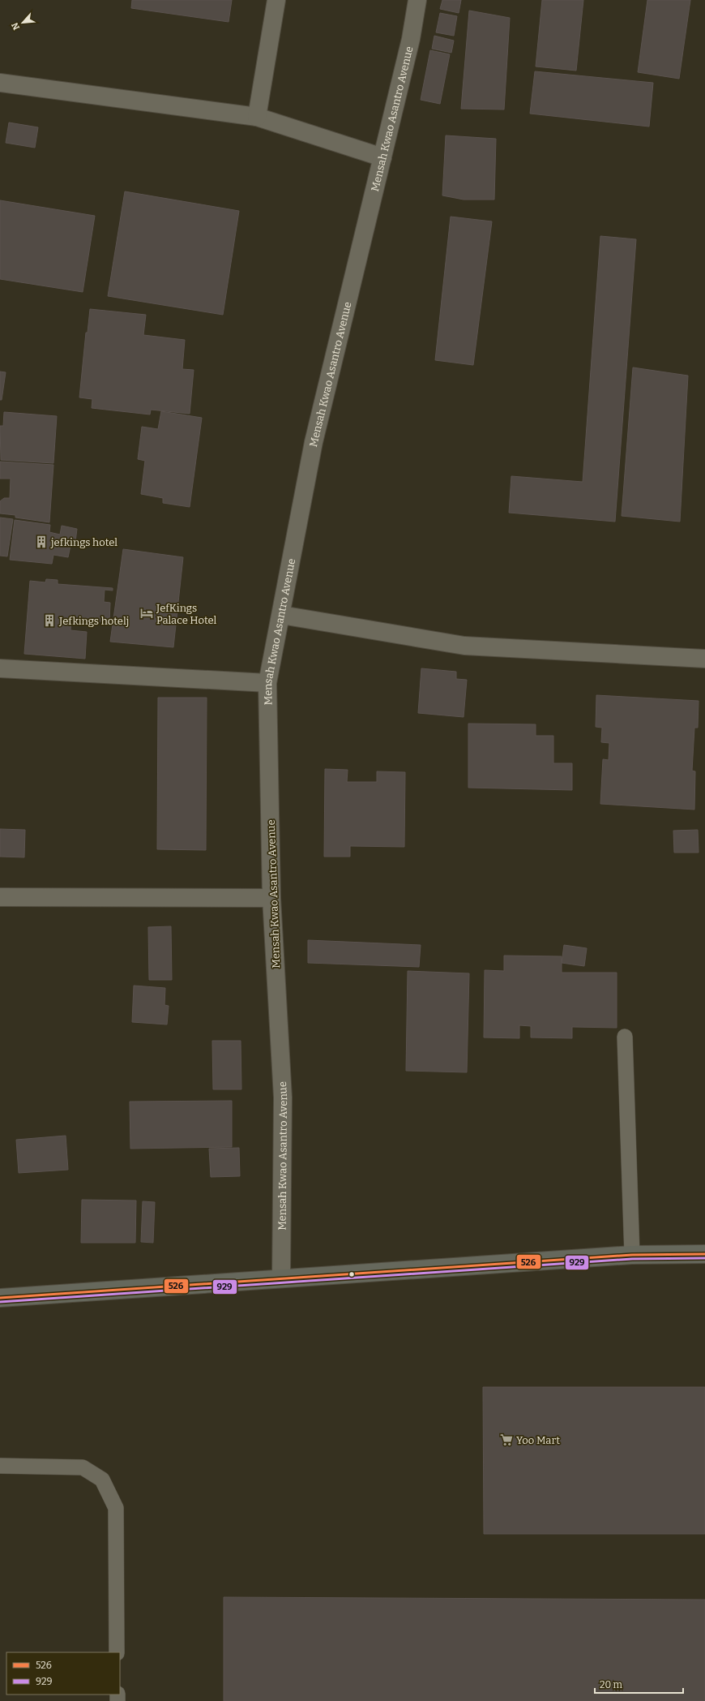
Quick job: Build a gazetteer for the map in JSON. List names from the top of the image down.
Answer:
{
  "streets": {
    "street": ["Mensah Kwao Asantro Avenue"]
  },
  "places": {
    "building": ["jefkings hotel", "Jefkings hotelj"],
    "hotel": ["JefKings Palace Hotel"],
    "supermarket": ["Yoo Mart"]
  },
  "lines": ["transit line 526", "transit line 929"],
  "legend": ["526", "929"],
  "scale_bar": "20 m",
  "north": "bottom left"
}
